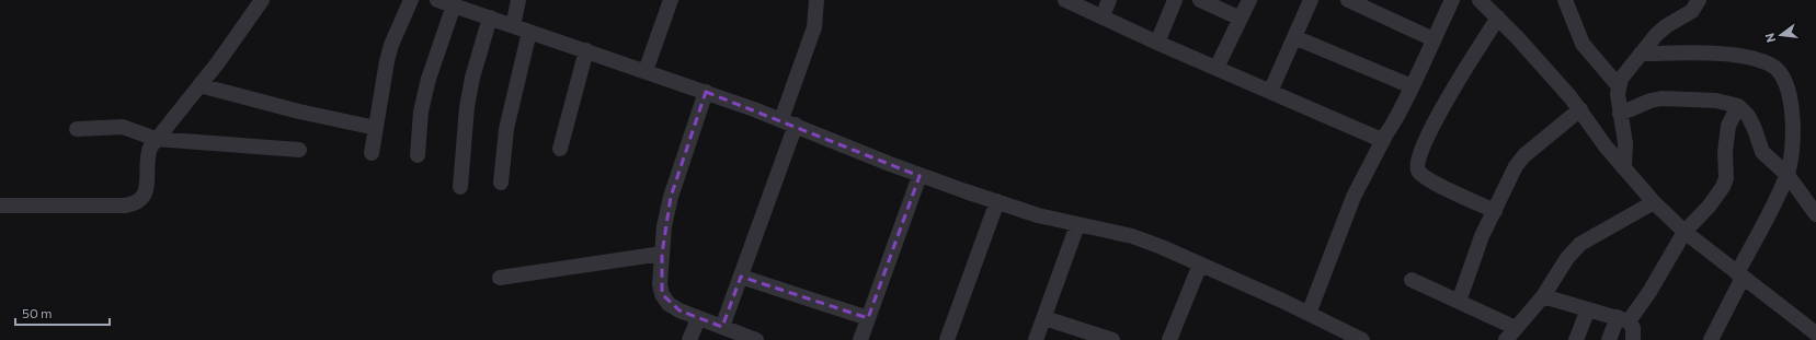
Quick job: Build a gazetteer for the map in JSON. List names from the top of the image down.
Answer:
{
  "scale_bar": "50 m",
  "north": "left"
}
